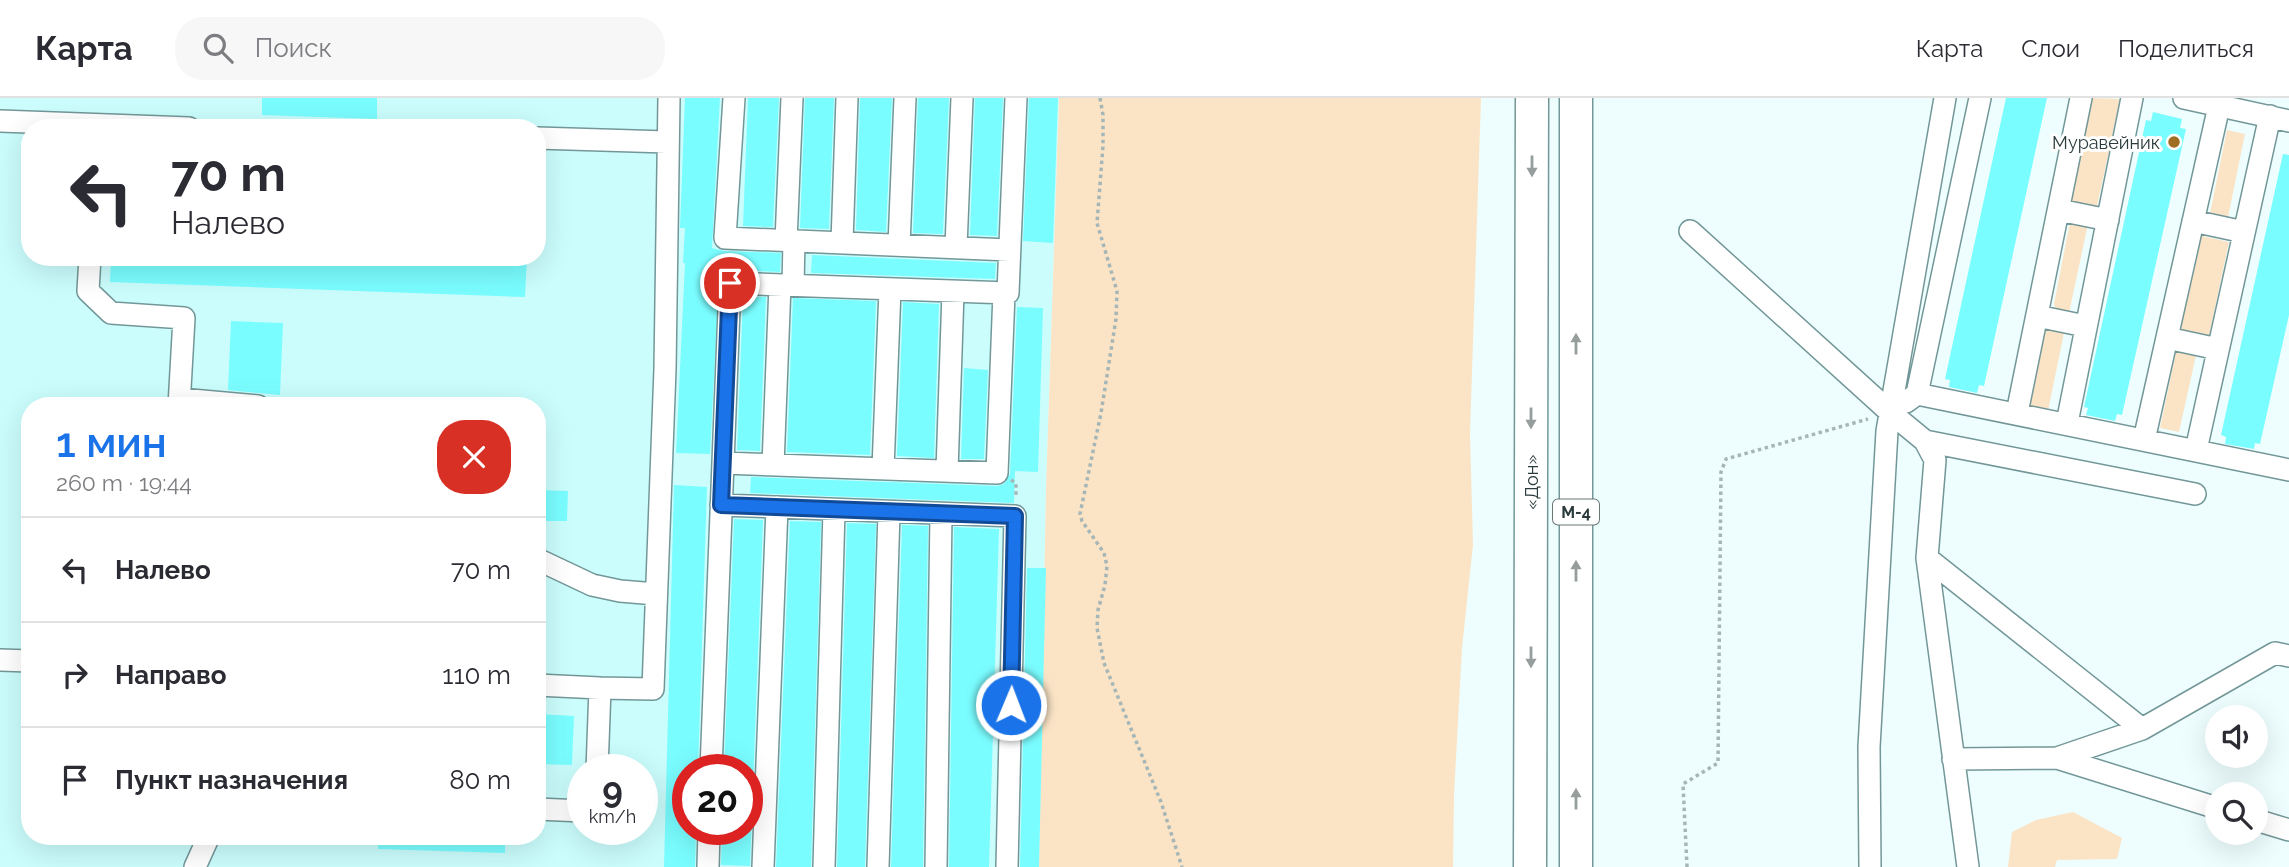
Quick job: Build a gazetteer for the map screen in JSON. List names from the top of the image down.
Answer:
{
  "streets": {
    "highway": ["«Дон»", "М-4"]
  },
  "places": ["Муравейник"],
  "page": {
    "header": "Карта",
    "search": "Поиск",
    "nav": ["Карта", "Слои", "Поделиться"],
    "turn": ["70 m", "Налево"],
    "heading": ["1 мин", "260 m · 19:44"],
    "list": [
      {
        "name": "Налево",
        "value": "70 m"
      },
      {
        "name": "Направо",
        "value": "110 m"
      },
      {
        "name": "Пункт назначения",
        "value": "80 m"
      }
    ],
    "speed": "9 km/h",
    "limit": "20"
  }
}
